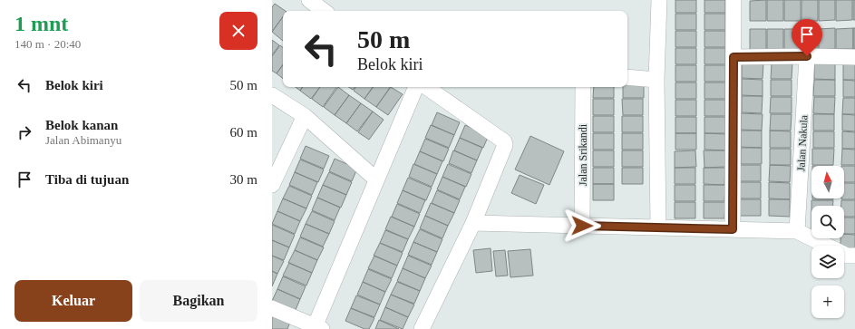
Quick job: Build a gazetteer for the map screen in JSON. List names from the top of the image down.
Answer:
{
  "streets": {
    "street": ["Jalan Nakula", "Jalan Srikandi"]
  },
  "north": "top",
  "page": {
    "heading": ["1 mnt", "140 m · 20:40"],
    "turn": ["50 m", "Belok kiri"],
    "list": [
      {
        "name": "Belok kiri",
        "value": "50 m"
      },
      {
        "name": "Belok kanan",
        "note": "Jalan Abimanyu",
        "value": "60 m"
      },
      {
        "name": "Tiba di tujuan",
        "value": "30 m"
      }
    ],
    "map_buttons": "+",
    "buttons": ["Keluar", "Bagikan"]
  }
}
